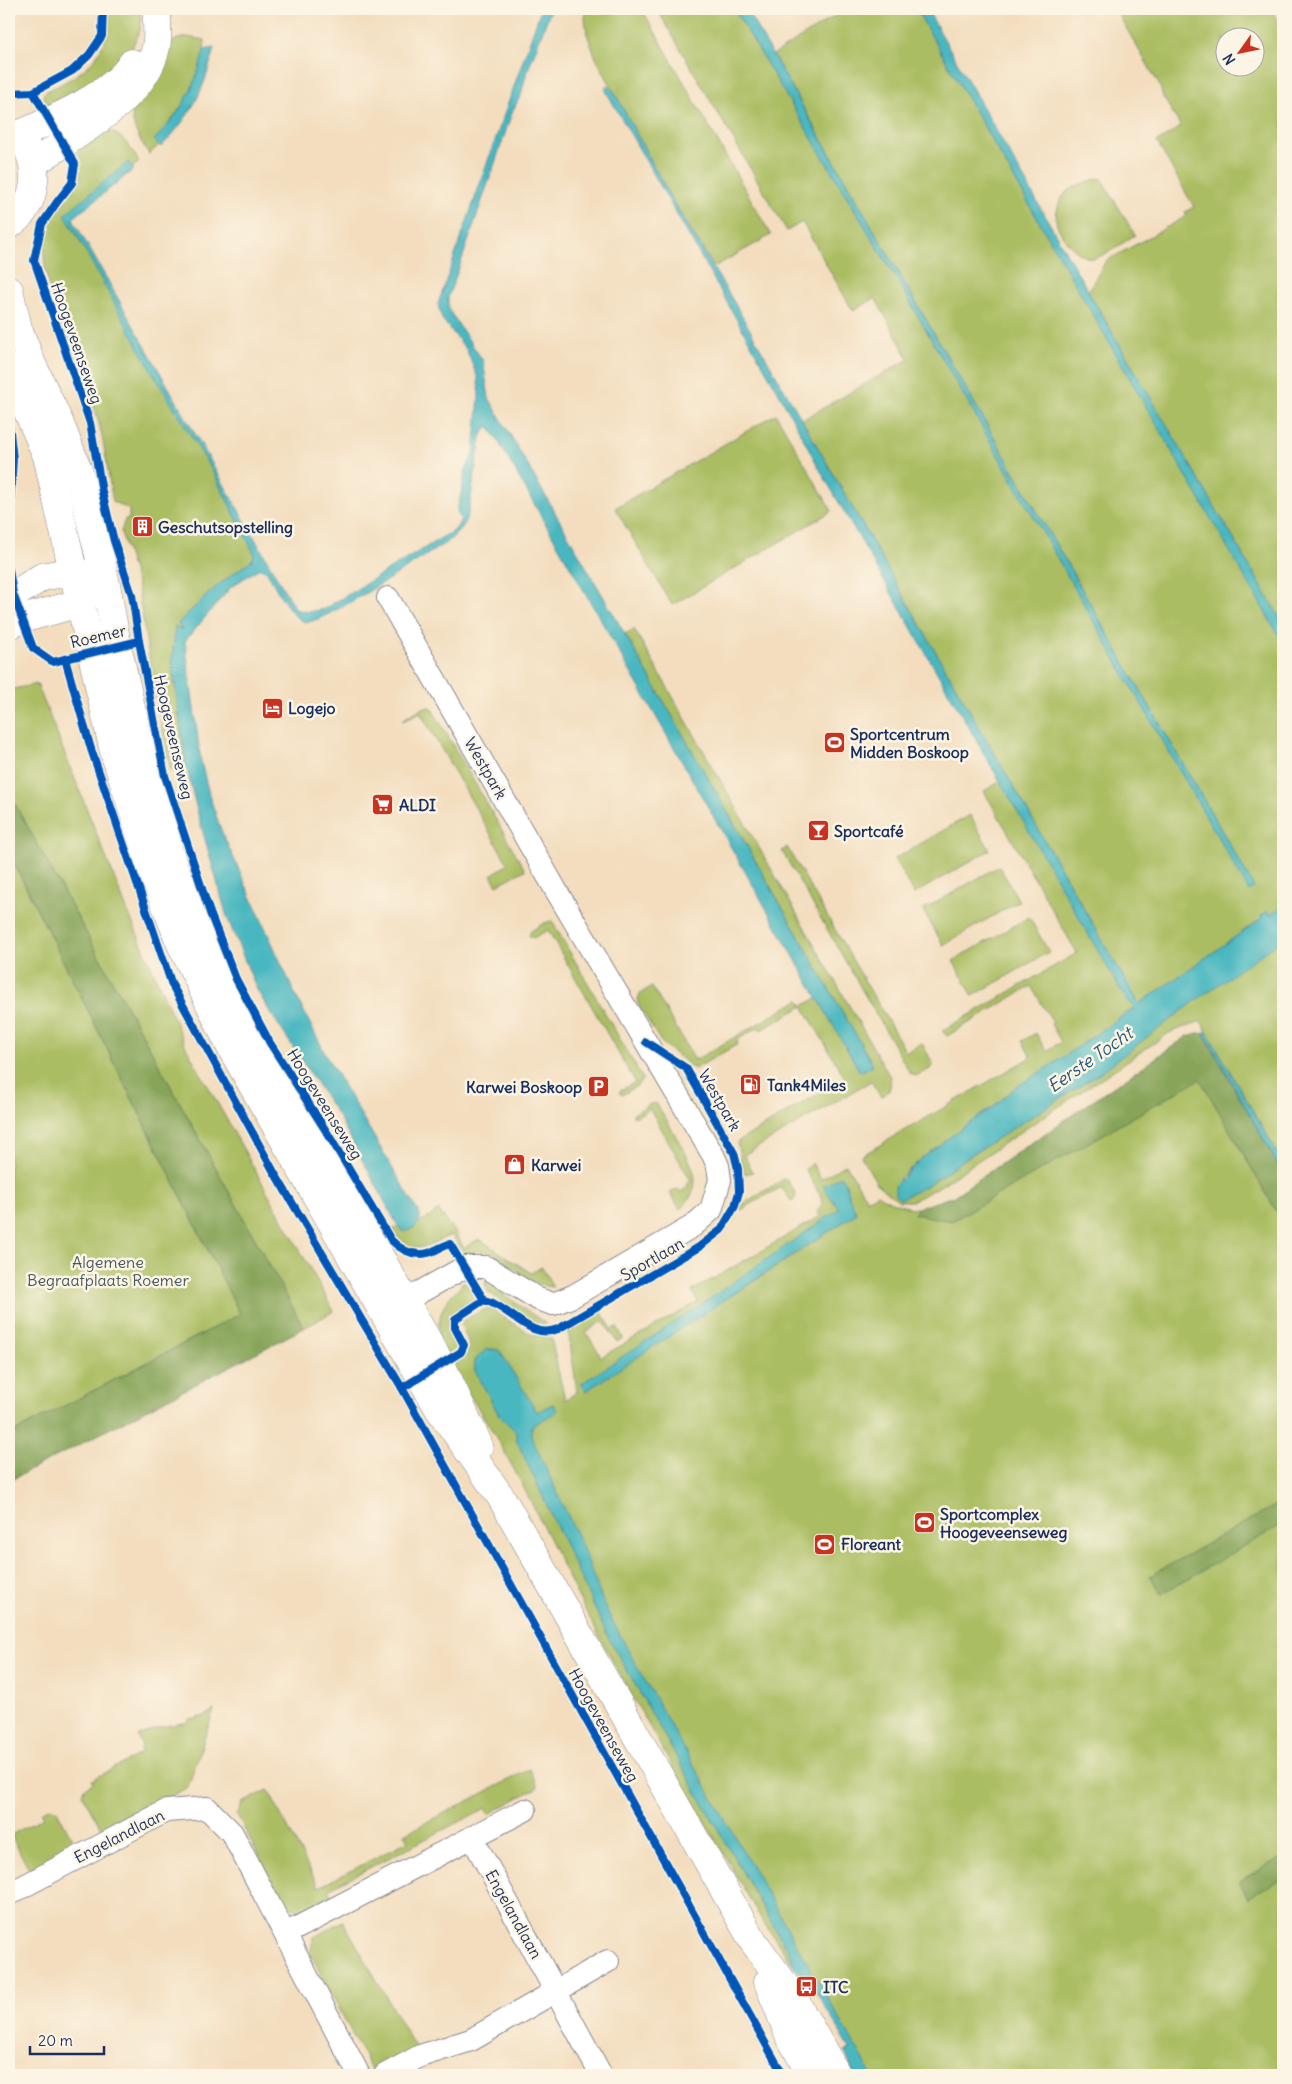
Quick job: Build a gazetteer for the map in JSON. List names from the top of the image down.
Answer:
{
  "streets": {
    "main road": ["Hoogeveenseweg"],
    "street": ["Westpark", "Sportlaan", "Engelandlaan"],
    "cycle path": ["Roemer"]
  },
  "crossings": [
    ["Hoogeveenseweg", "Sportlaan"],
    ["Westpark", "Sportlaan"]
  ],
  "water": ["Eerste Tocht"],
  "parks": ["Algemene Begraafplaats Roemer"],
  "places": {
    "building": ["Geschutsopstelling"],
    "hotel": ["Logejo"],
    "sports": ["Sportcentrum Midden Boskoop", "Sportcomplex Hoogeveenseweg", "Floreant"],
    "supermarket": ["ALDI"],
    "bar": ["Sportcafé"],
    "fuel station": ["Tank4Miles"],
    "parking": ["Karwei Boskoop"],
    "shop": ["Karwei"],
    "bus stop": ["ITC"]
  },
  "scale_bar": "20 m",
  "north": "bottom left"
}
